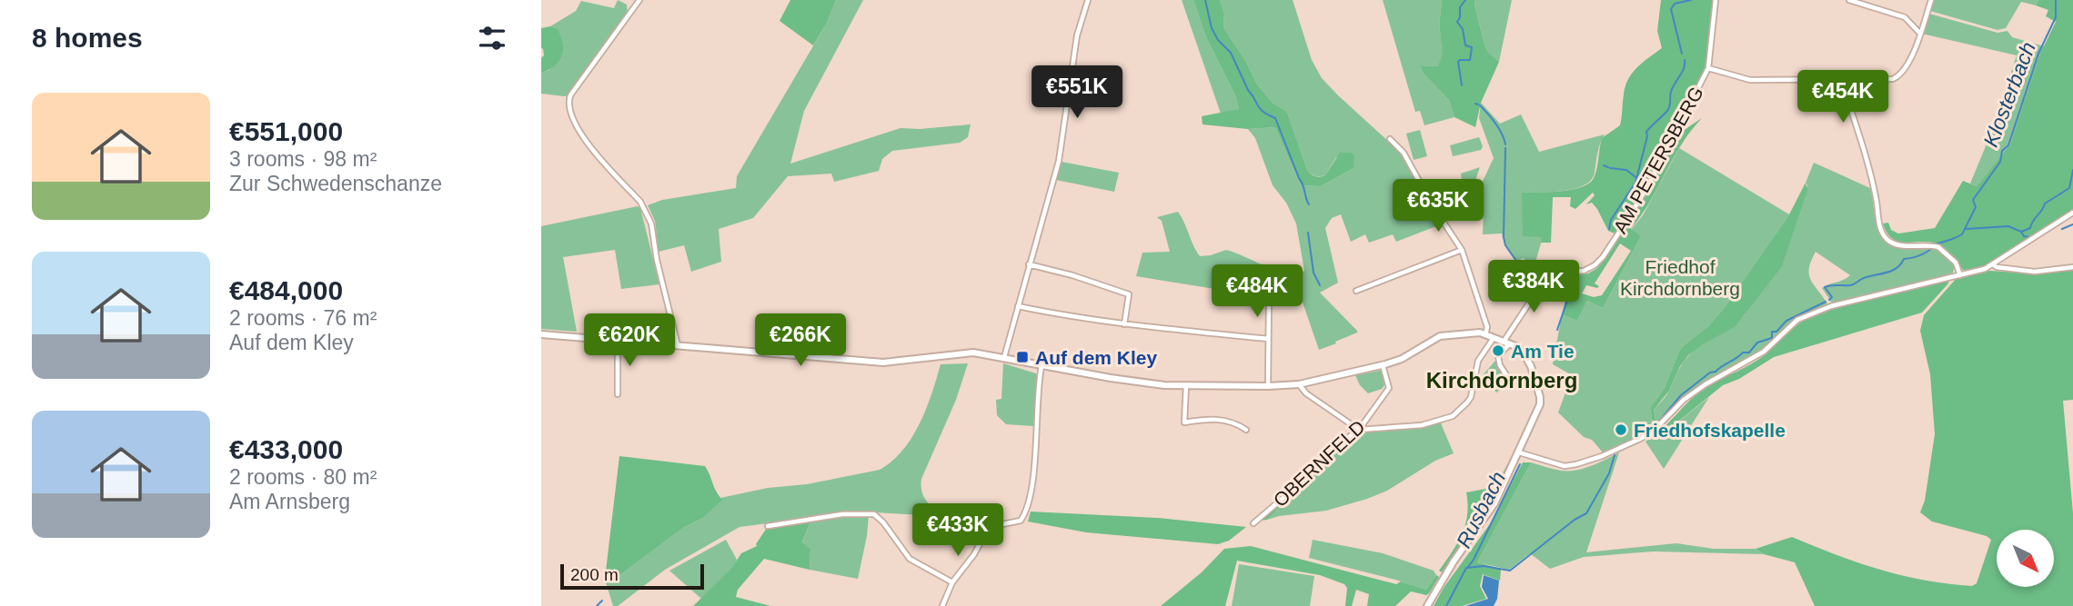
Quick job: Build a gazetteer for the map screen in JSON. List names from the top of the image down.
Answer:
{
  "streets": {
    "street": ["AM PETERSBERG", "OBERNFELD"]
  },
  "districts": ["Kirchdornberg"],
  "water": ["Klosterbach", "Rusbach"],
  "parks": ["Friedhof Kirchdornberg"],
  "places": {
    "other": ["Am Tie", "Friedhofskapelle"],
    "transit": ["Auf dem Kley"]
  },
  "scale_bar": "200 m",
  "north": "bottom right",
  "page": {
    "heading": "8 homes",
    "price": [
      "€551K",
      "€454K",
      "€635K",
      "€384K",
      "€484K",
      "€620K",
      "€266K",
      "€433K"
    ],
    "list": [
      {
        "name": "€551,000",
        "note": "3 rooms · 98 m² · Zur Schwedenschanze"
      },
      {
        "name": "€484,000",
        "note": "2 rooms · 76 m² · Auf dem Kley"
      },
      {
        "name": "€433,000",
        "note": "2 rooms · 80 m² · Am Arnsberg"
      }
    ],
    "scale": "200 m"
  }
}
